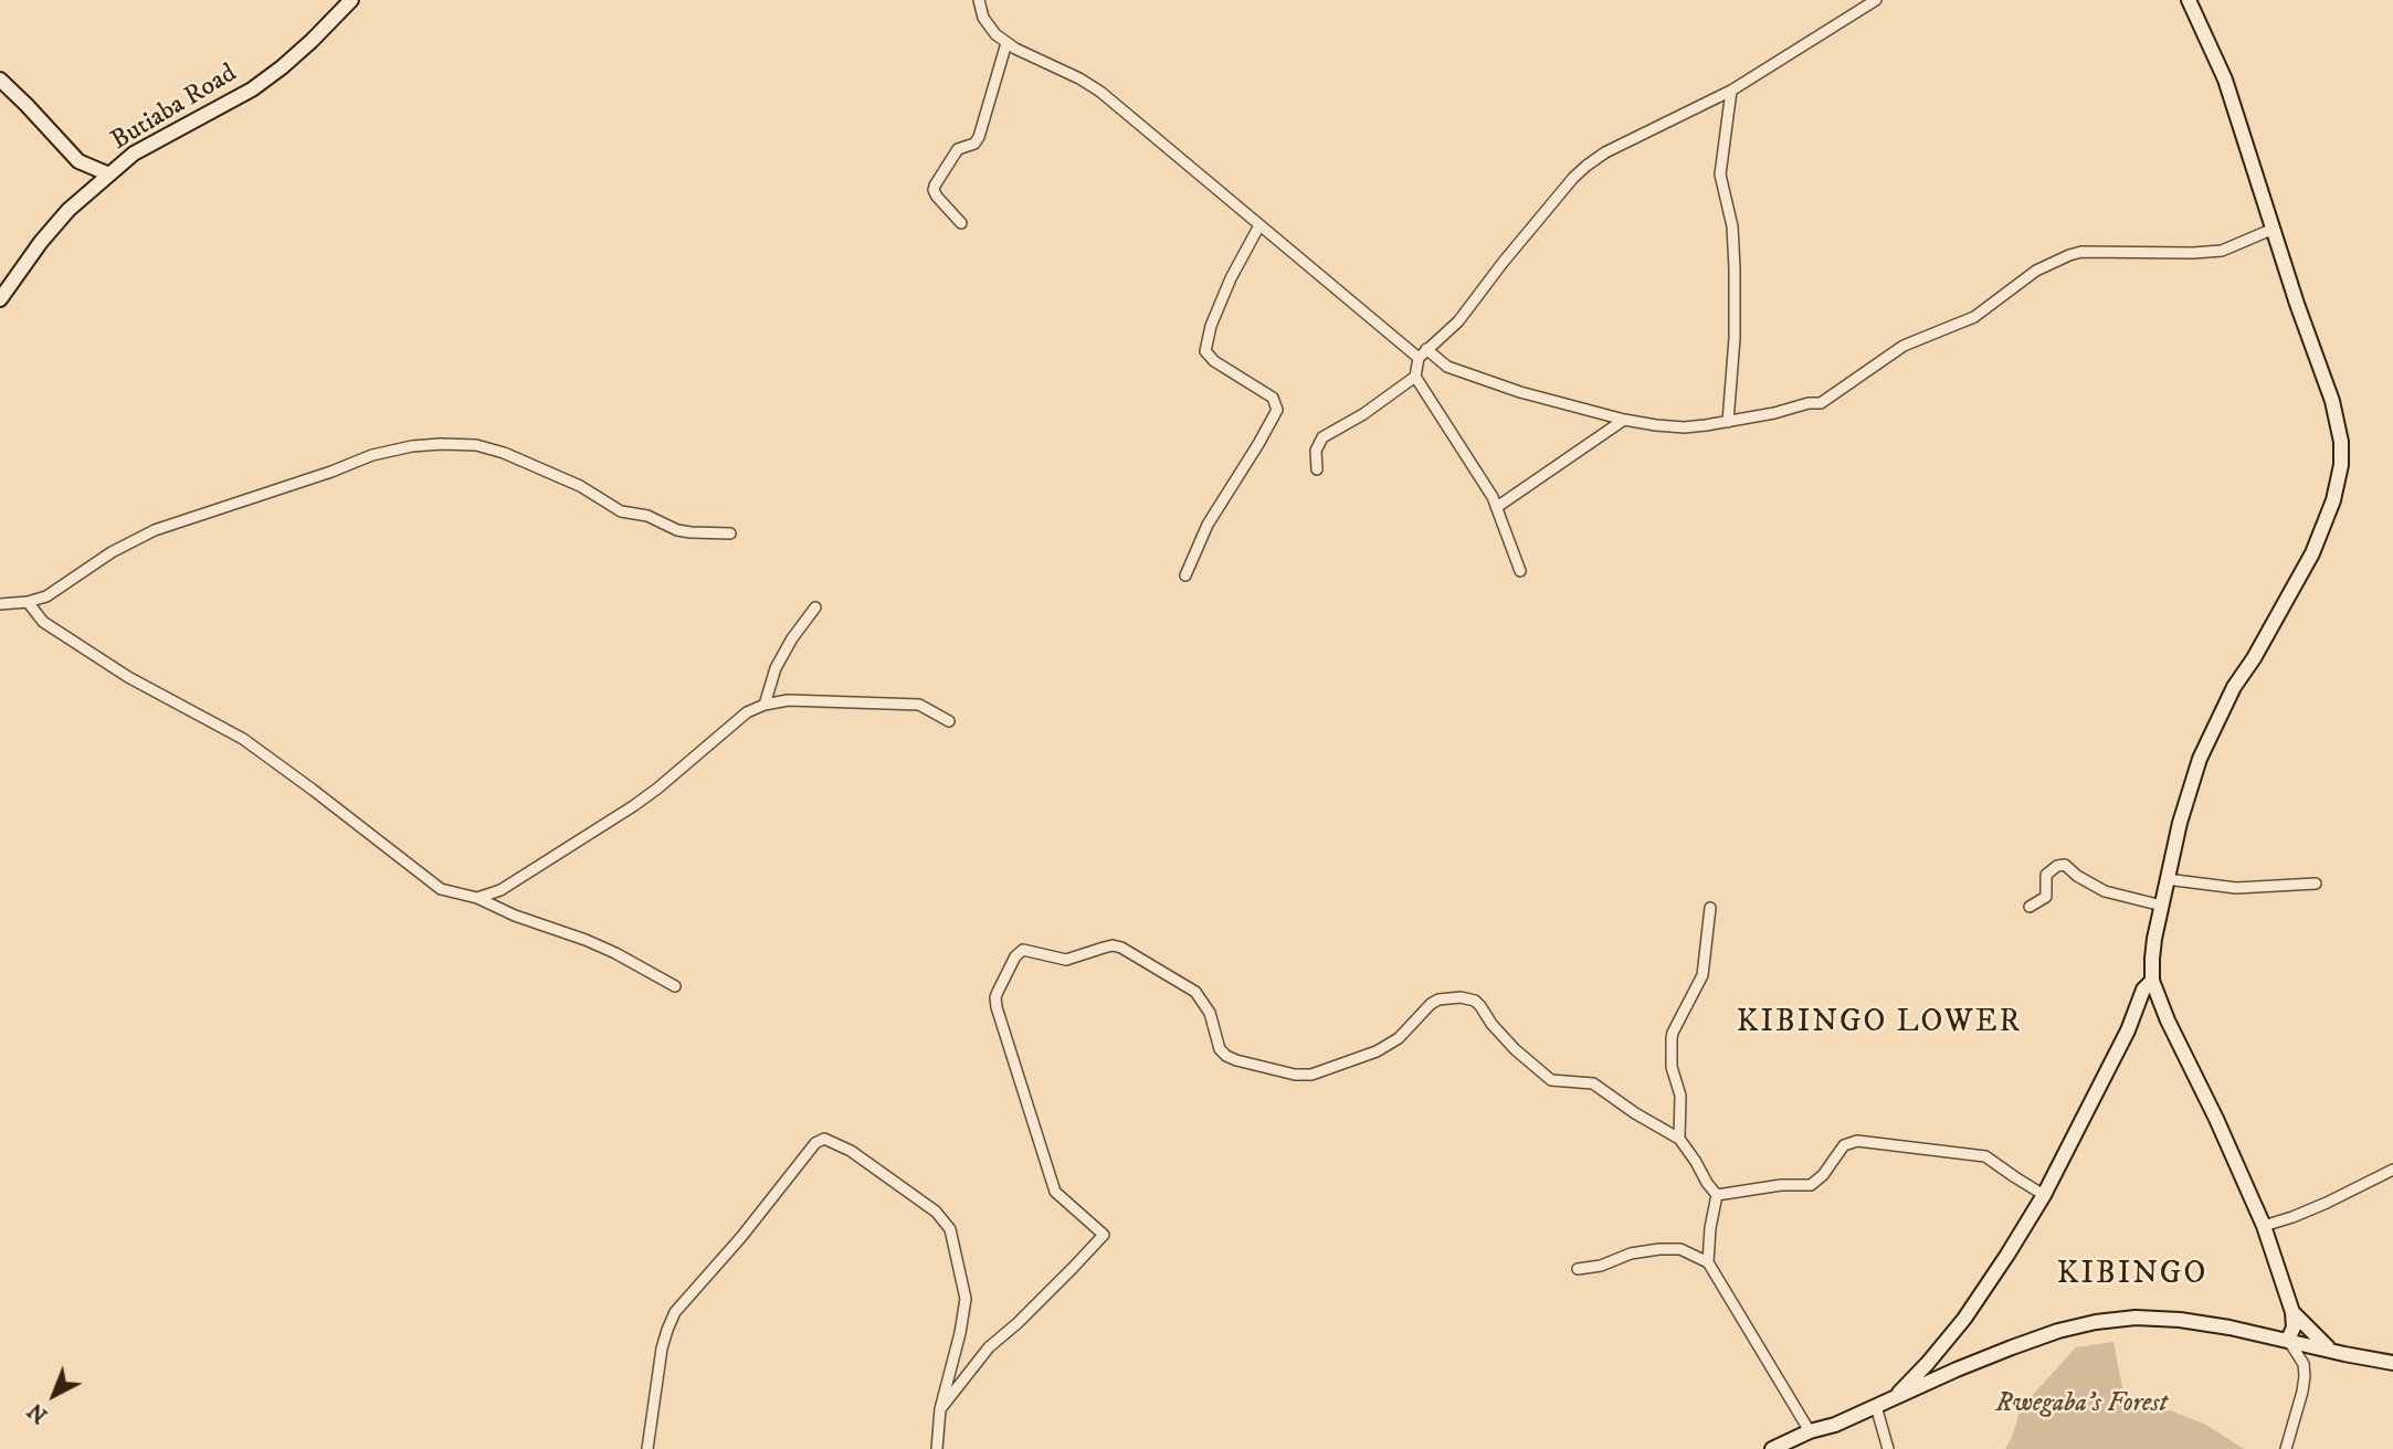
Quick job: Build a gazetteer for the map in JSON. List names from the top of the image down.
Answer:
{
  "streets": {
    "street": ["Butiaba Road"]
  },
  "districts": ["KIBINGO LOWER", "KIBINGO"],
  "parks": ["Rwegaba's Forest"],
  "north": "bottom left"
}
